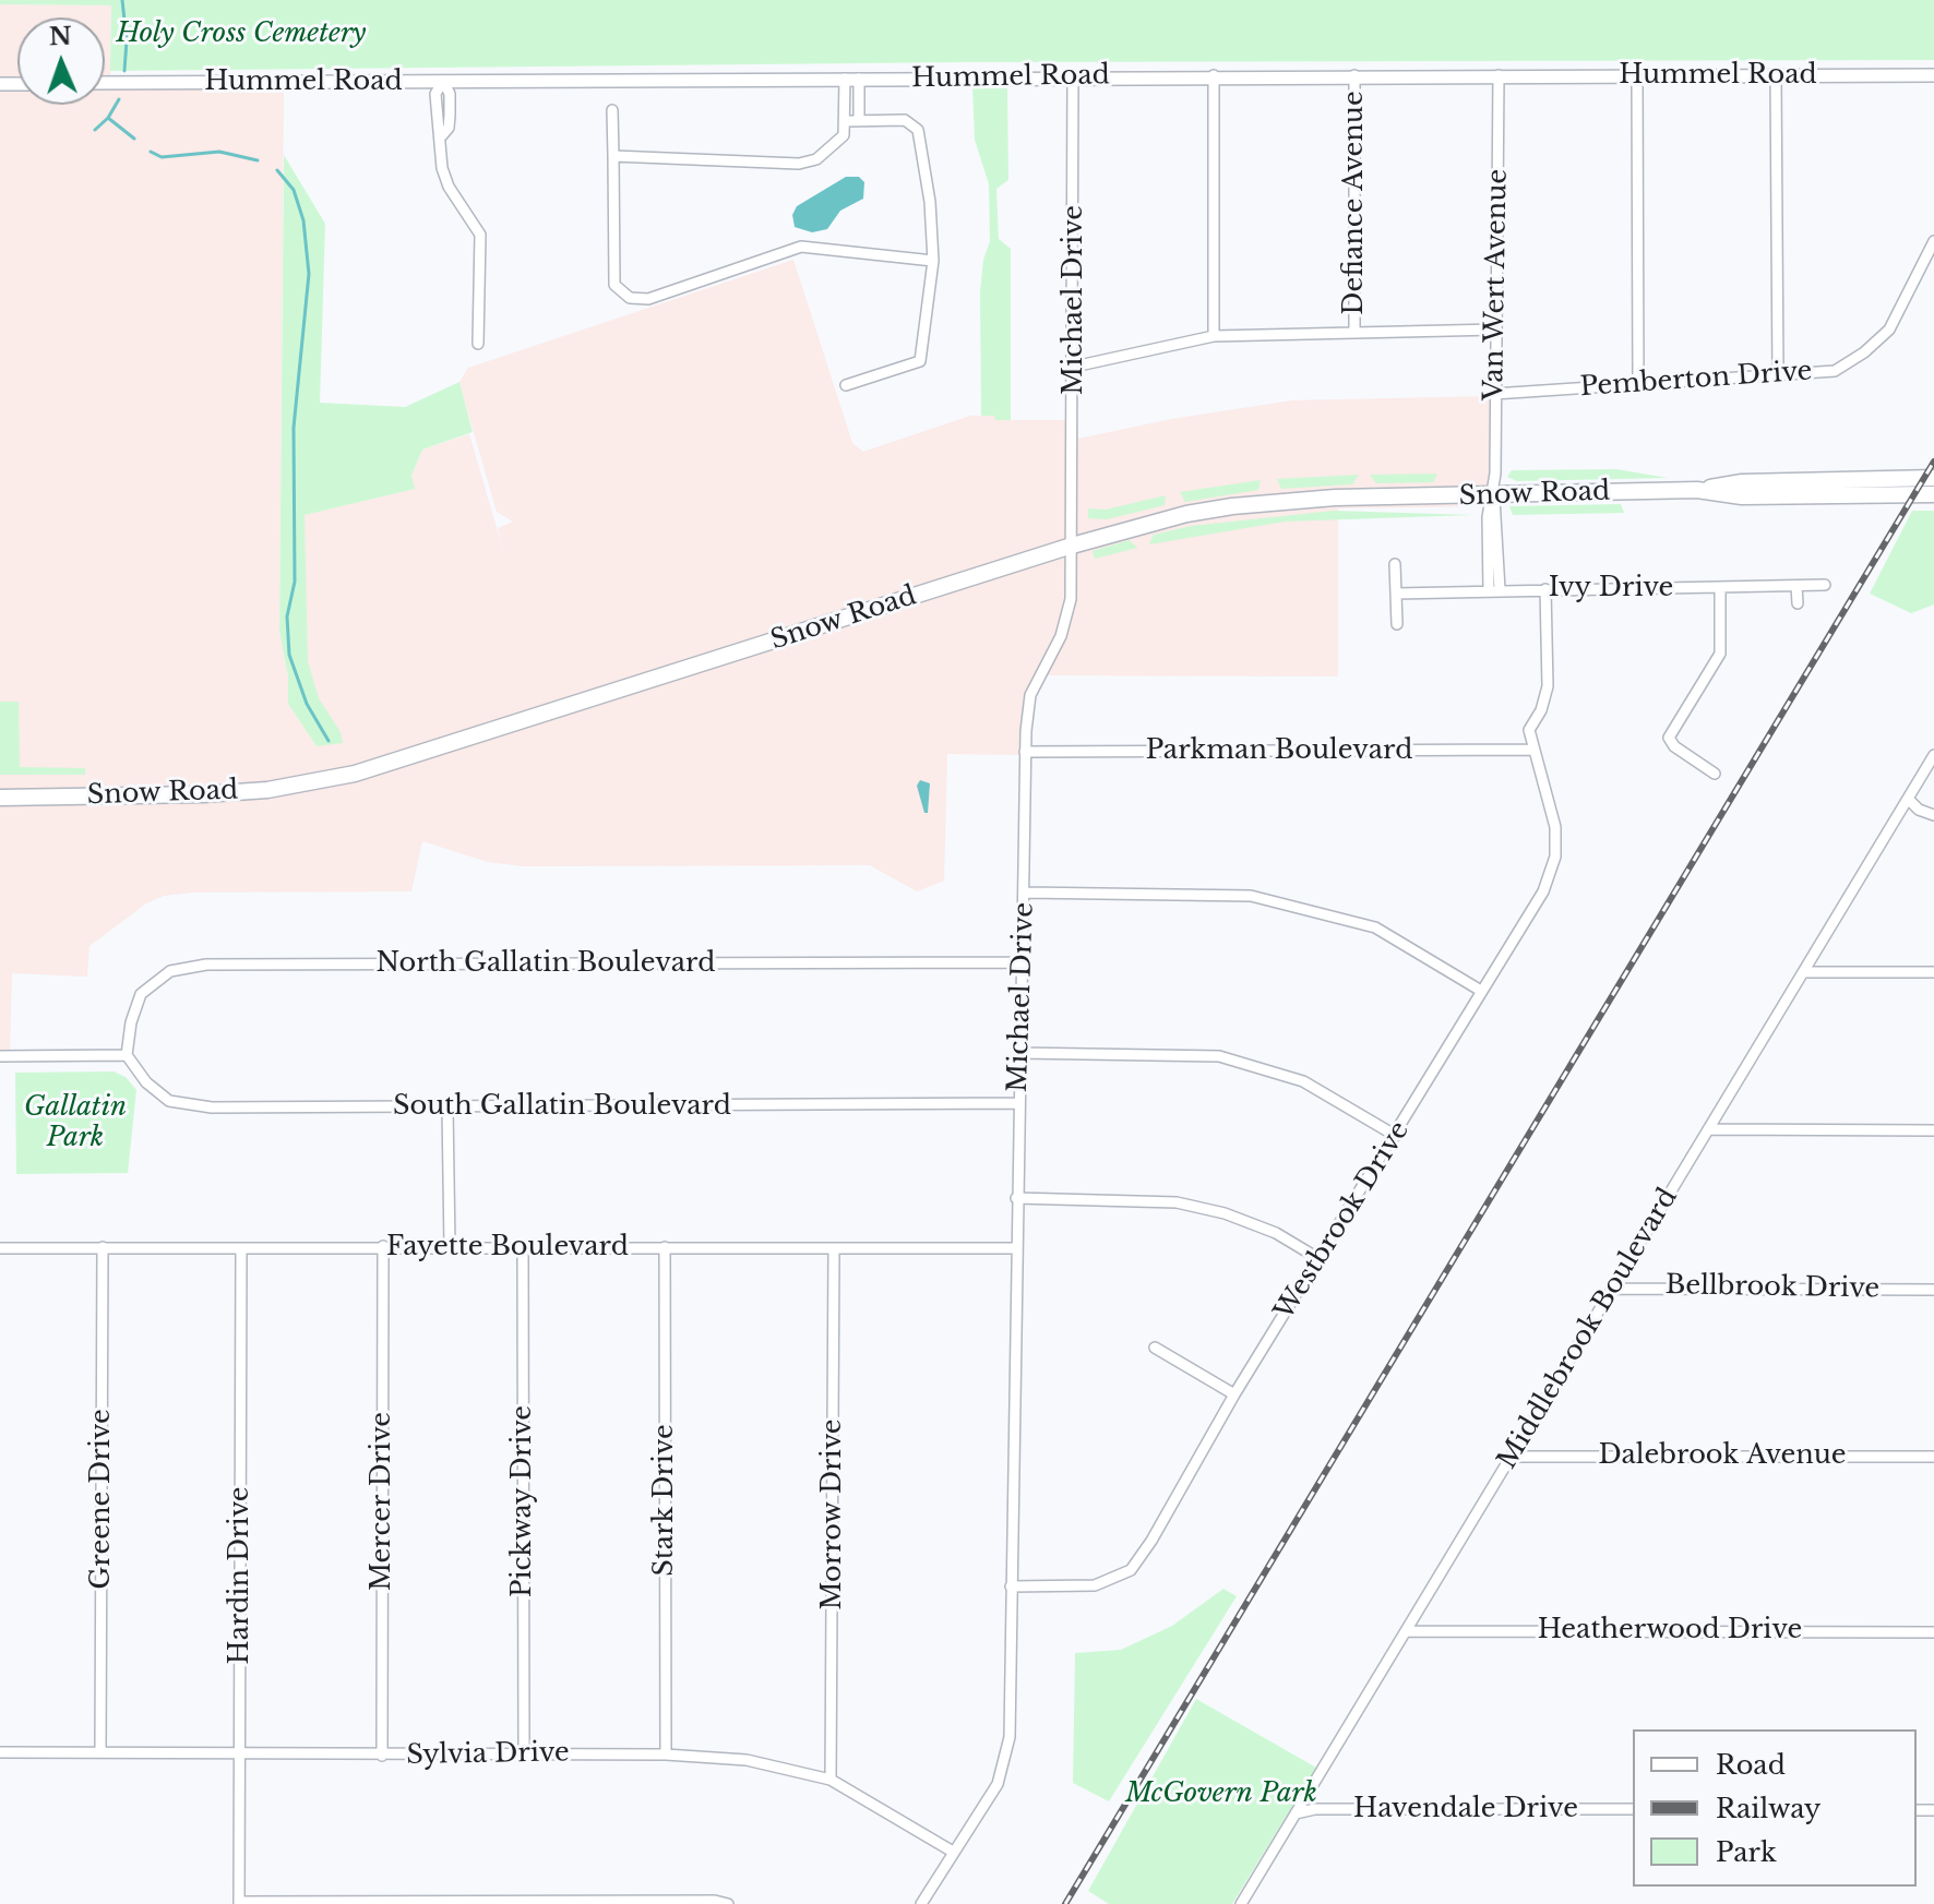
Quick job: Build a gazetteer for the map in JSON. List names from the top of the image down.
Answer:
{
  "streets": {
    "main road": ["Snow Road"],
    "street": [
      "Hummel Road",
      "Defiance Avenue",
      "Van Wert Avenue",
      "Michael Drive",
      "Pemberton Drive",
      "Ivy Drive",
      "Parkman Boulevard",
      "North Gallatin Boulevard",
      "South Gallatin Boulevard",
      "Westbrook Drive",
      "Fayette Boulevard",
      "Bellbrook Drive",
      "Middlebrook Boulevard",
      "Dalebrook Avenue",
      "Greene Drive",
      "Stark Drive",
      "Mercer Drive",
      "Pickway Drive",
      "Morrow Drive",
      "Hardin Drive",
      "Heatherwood Drive",
      "Sylvia Drive",
      "Havendale Drive"
    ]
  },
  "crossings": [
    ["Hummel Road", "Defiance Avenue"],
    ["Hummel Road", "Van Wert Avenue"],
    ["Hummel Road", "Michael Drive"],
    ["Van Wert Avenue", "Pemberton Drive"],
    ["Van Wert Avenue", "Snow Road"],
    ["Van Wert Avenue", "Ivy Drive"],
    ["Michael Drive", "Snow Road"],
    ["Michael Drive", "Parkman Boulevard"],
    ["Michael Drive", "North Gallatin Boulevard"],
    ["Michael Drive", "South Gallatin Boulevard"],
    ["Michael Drive", "Westbrook Drive"],
    ["Michael Drive", "Fayette Boulevard"],
    ["Michael Drive", "Sylvia Drive"],
    ["Parkman Boulevard", "Westbrook Drive"],
    ["North Gallatin Boulevard", "South Gallatin Boulevard"],
    ["Fayette Boulevard", "Greene Drive"],
    ["Fayette Boulevard", "Stark Drive"],
    ["Fayette Boulevard", "Mercer Drive"],
    ["Fayette Boulevard", "Pickway Drive"],
    ["Fayette Boulevard", "Morrow Drive"],
    ["Fayette Boulevard", "Hardin Drive"],
    ["Bellbrook Drive", "Middlebrook Boulevard"],
    ["Middlebrook Boulevard", "Dalebrook Avenue"],
    ["Middlebrook Boulevard", "Heatherwood Drive"],
    ["Middlebrook Boulevard", "Havendale Drive"],
    ["Greene Drive", "Sylvia Drive"],
    ["Stark Drive", "Sylvia Drive"],
    ["Mercer Drive", "Sylvia Drive"],
    ["Pickway Drive", "Sylvia Drive"],
    ["Morrow Drive", "Sylvia Drive"],
    ["Hardin Drive", "Sylvia Drive"]
  ],
  "parks": ["Holy Cross Cemetery", "Gallatin Park", "McGovern Park"],
  "legend": ["Road", "Railway", "Park"],
  "north": "top"
}
